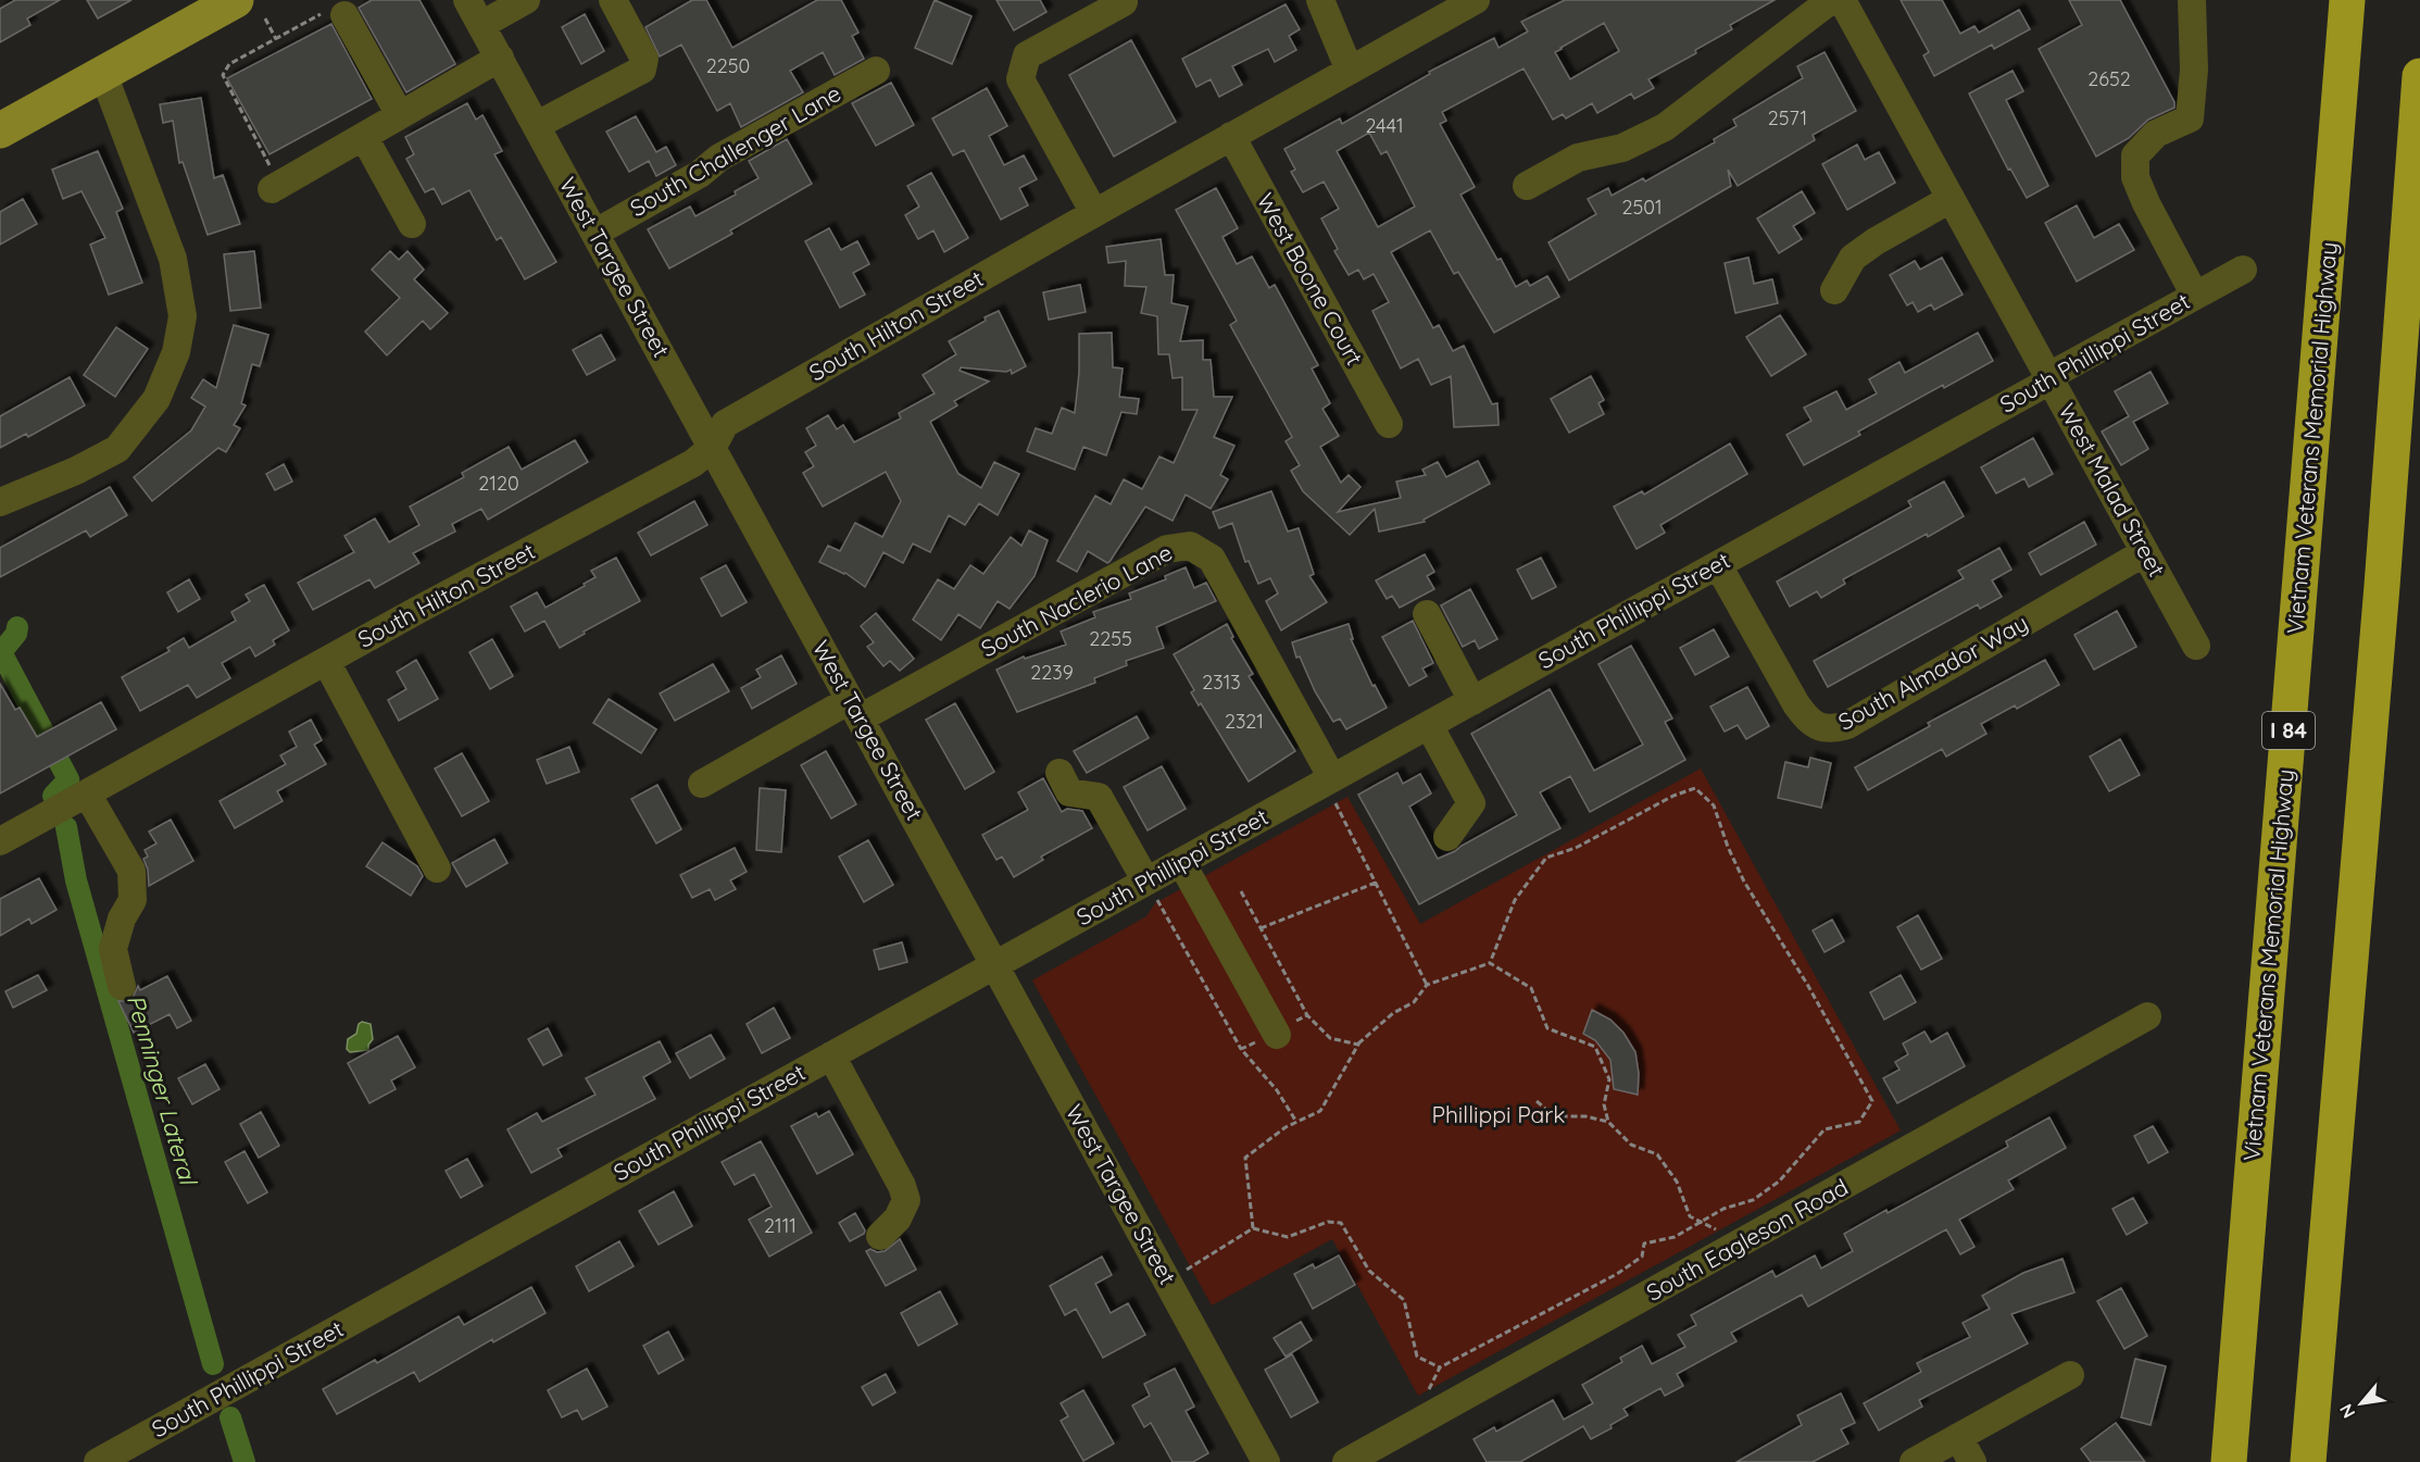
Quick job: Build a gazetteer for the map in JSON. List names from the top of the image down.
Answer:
{
  "streets": {
    "highway": ["Vietnam Veterans Memorial Highway", "I 84"],
    "street": [
      "South Challenger Lane",
      "West Targee Street",
      "West Boone Court",
      "South Hilton Street",
      "South Phillippi Street",
      "West Malad Street",
      "South Naclerio Lane",
      "South Almador Way",
      "South Eagleson Road"
    ]
  },
  "crossings": [
    ["South Challenger Lane", "West Targee Street"],
    ["West Targee Street", "South Hilton Street"],
    ["West Targee Street", "South Phillippi Street"],
    ["West Targee Street", "South Naclerio Lane"],
    ["West Boone Court", "South Hilton Street"],
    ["South Phillippi Street", "West Malad Street"],
    ["South Phillippi Street", "South Naclerio Lane"],
    ["South Phillippi Street", "South Almador Way"],
    ["West Malad Street", "South Almador Way"]
  ],
  "water": ["Penninger Lateral"],
  "parks": ["Phillippi Park"],
  "house_numbers": [
    "2250",
    "2652",
    "2571",
    "2441",
    "2501",
    "2120",
    "2255",
    "2239",
    "2313",
    "2321",
    "2111"
  ],
  "north": "bottom left"
}
